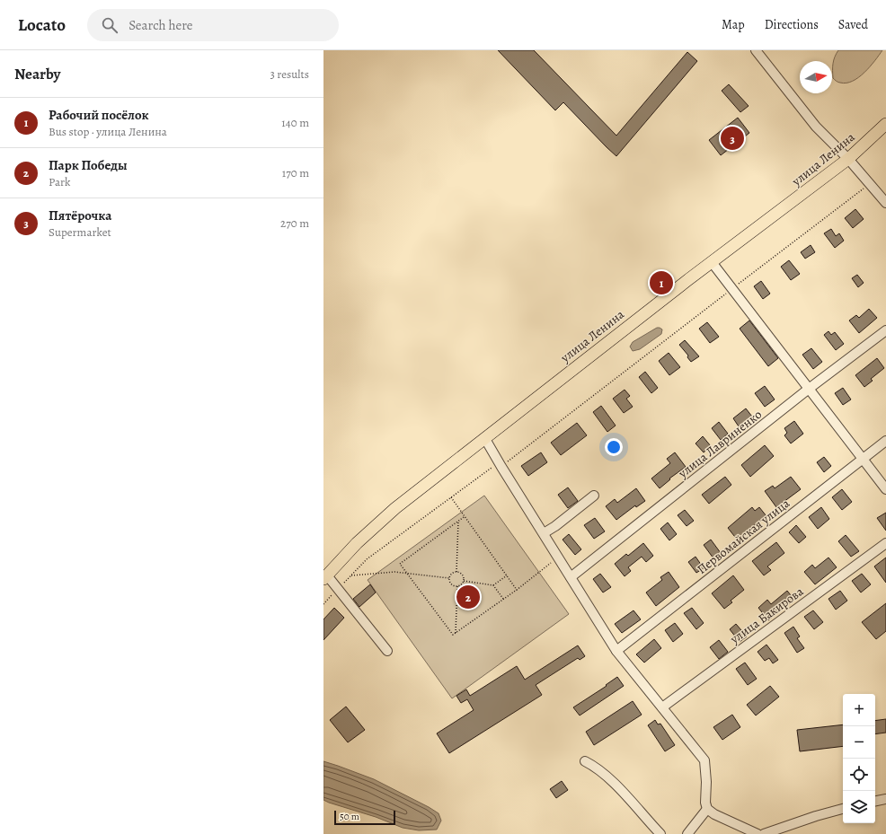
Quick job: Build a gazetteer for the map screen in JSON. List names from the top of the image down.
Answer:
{
  "streets": {
    "main road": ["улица Ленина"],
    "street": ["улица Лавриненко", "Первомайская улица", "улица Бакирова"]
  },
  "scale_bar": "50 m",
  "north": "right",
  "page": {
    "header": "Locato",
    "search": "Search here",
    "nav": ["Map", "Directions", "Saved"],
    "heading": ["Nearby", "3 results"],
    "list": [
      {
        "mark": "1",
        "name": "Рабочий посёлок",
        "note": "Bus stop · улица Ленина",
        "value": "140 m"
      },
      {
        "mark": "2",
        "name": "Парк Победы",
        "note": "Park",
        "value": "170 m"
      },
      {
        "mark": "3",
        "name": "Пятёрочка",
        "note": "Supermarket",
        "value": "270 m"
      }
    ],
    "pins": ["3", "1", "2"],
    "map_buttons": ["+", "−"],
    "scale": "50 m"
  }
}
